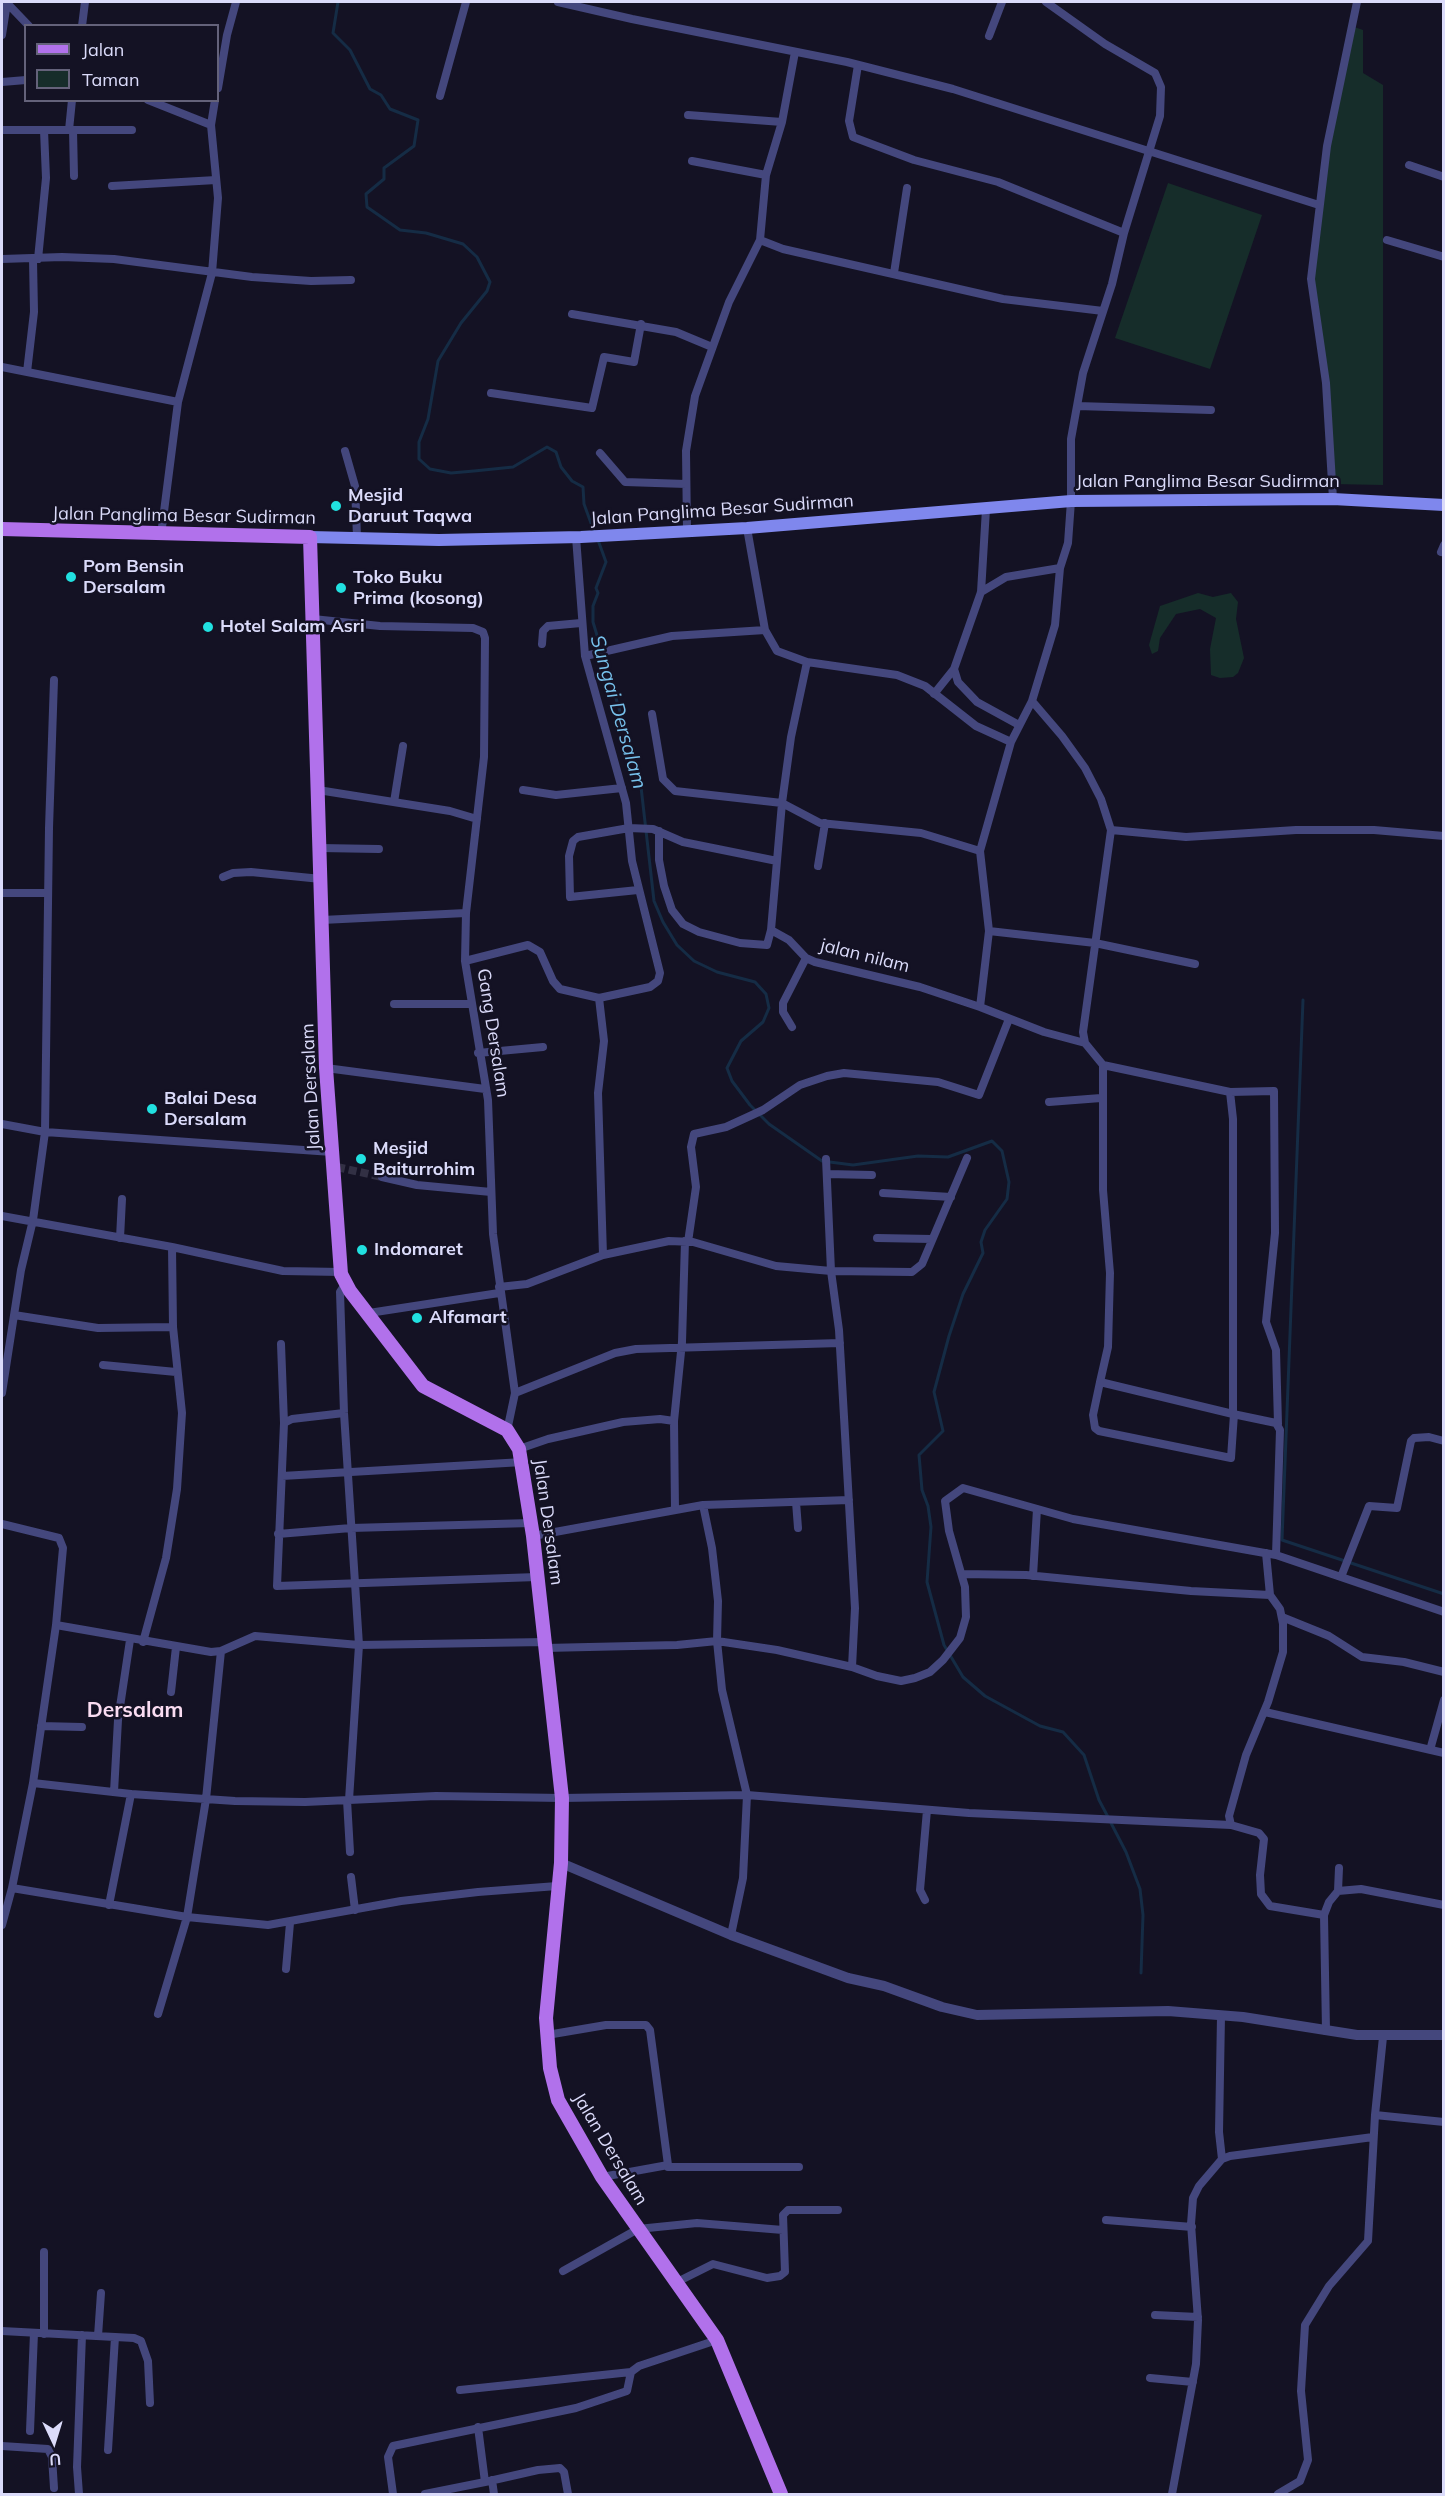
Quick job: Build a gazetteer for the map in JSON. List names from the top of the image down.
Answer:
{
  "streets": {
    "main road": ["Jalan Panglima Besar Sudirman", "Jalan Dersalam"],
    "street": ["jalan nilam", "Gang Dersalam"]
  },
  "crossings": [
    ["Jalan Panglima Besar Sudirman", "Jalan Dersalam"],
    ["Gang Dersalam", "Jalan Dersalam"]
  ],
  "districts": ["Dersalam"],
  "water": ["Sungai Dersalam"],
  "places": [
    "Mesjid Daruut Taqwa",
    "Pom Bensin Dersalam",
    "Toko Buku Prima (kosong)",
    "Hotel Salam Asri",
    "Balai Desa Dersalam",
    "Mesjid Baiturrohim",
    "Indomaret",
    "Alfamart"
  ],
  "legend": ["Jalan", "Taman"],
  "north": "bottom"
}
